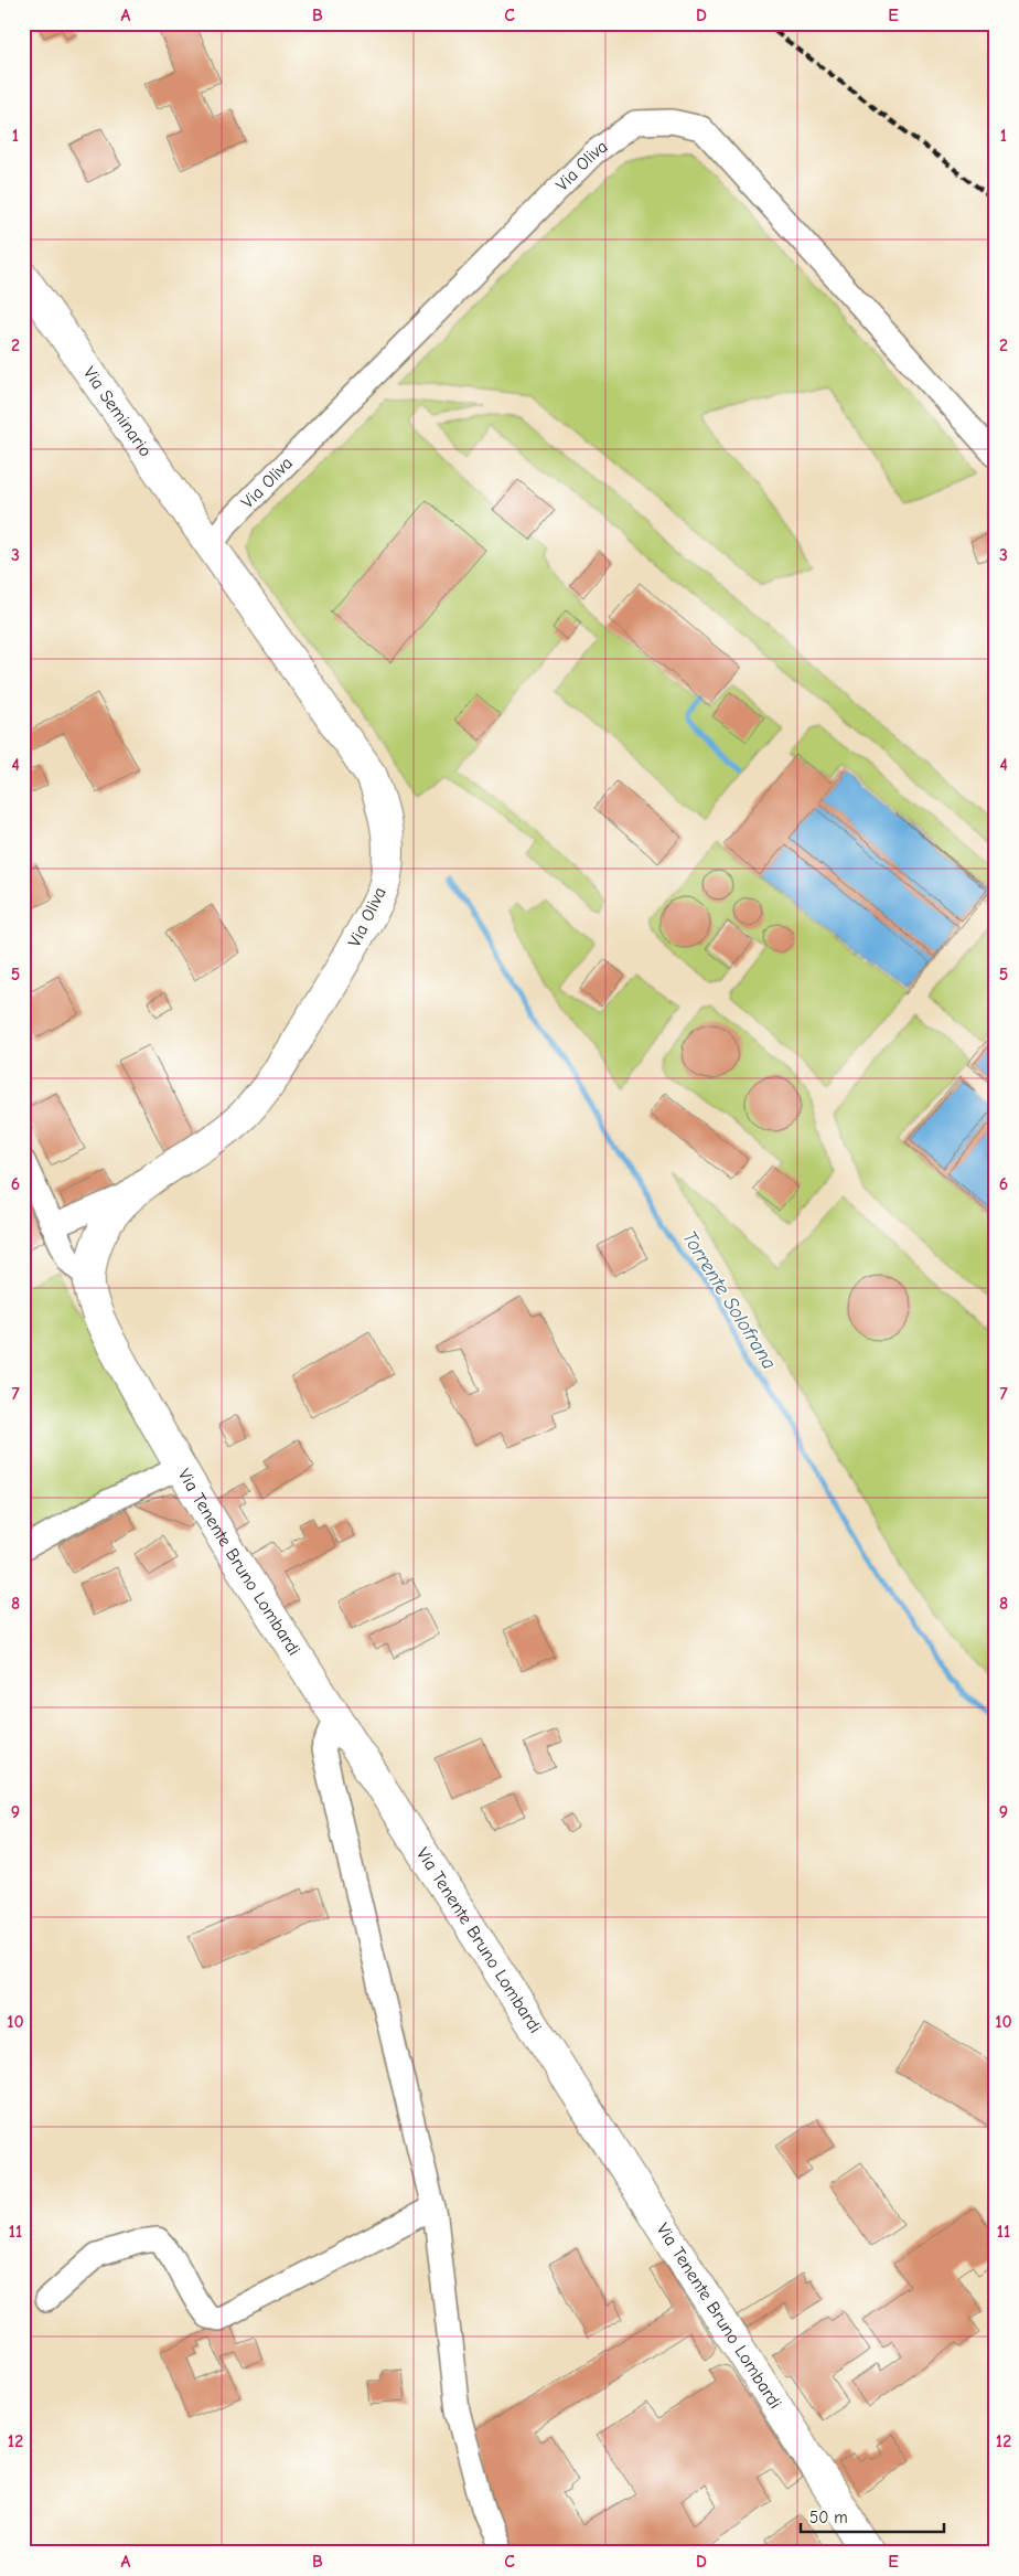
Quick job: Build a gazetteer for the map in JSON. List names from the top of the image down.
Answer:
{
  "streets": {
    "main road": ["Via Oliva", "Via Seminario", "Via Tenente Bruno Lombardi"]
  },
  "crossings": [
    ["Via Oliva", "Via Seminario"],
    ["Via Oliva", "Via Tenente Bruno Lombardi"]
  ],
  "water": ["Torrente Solofrana"],
  "scale_bar": "50 m",
  "grid": {
    "columns": [
      "A",
      "B",
      "C",
      "D",
      "E"
    ],
    "rows": [
      "1",
      "2",
      "3",
      "4",
      "5",
      "6",
      "7",
      "8",
      "9",
      "10",
      "11",
      "12"
    ]
  }
}
